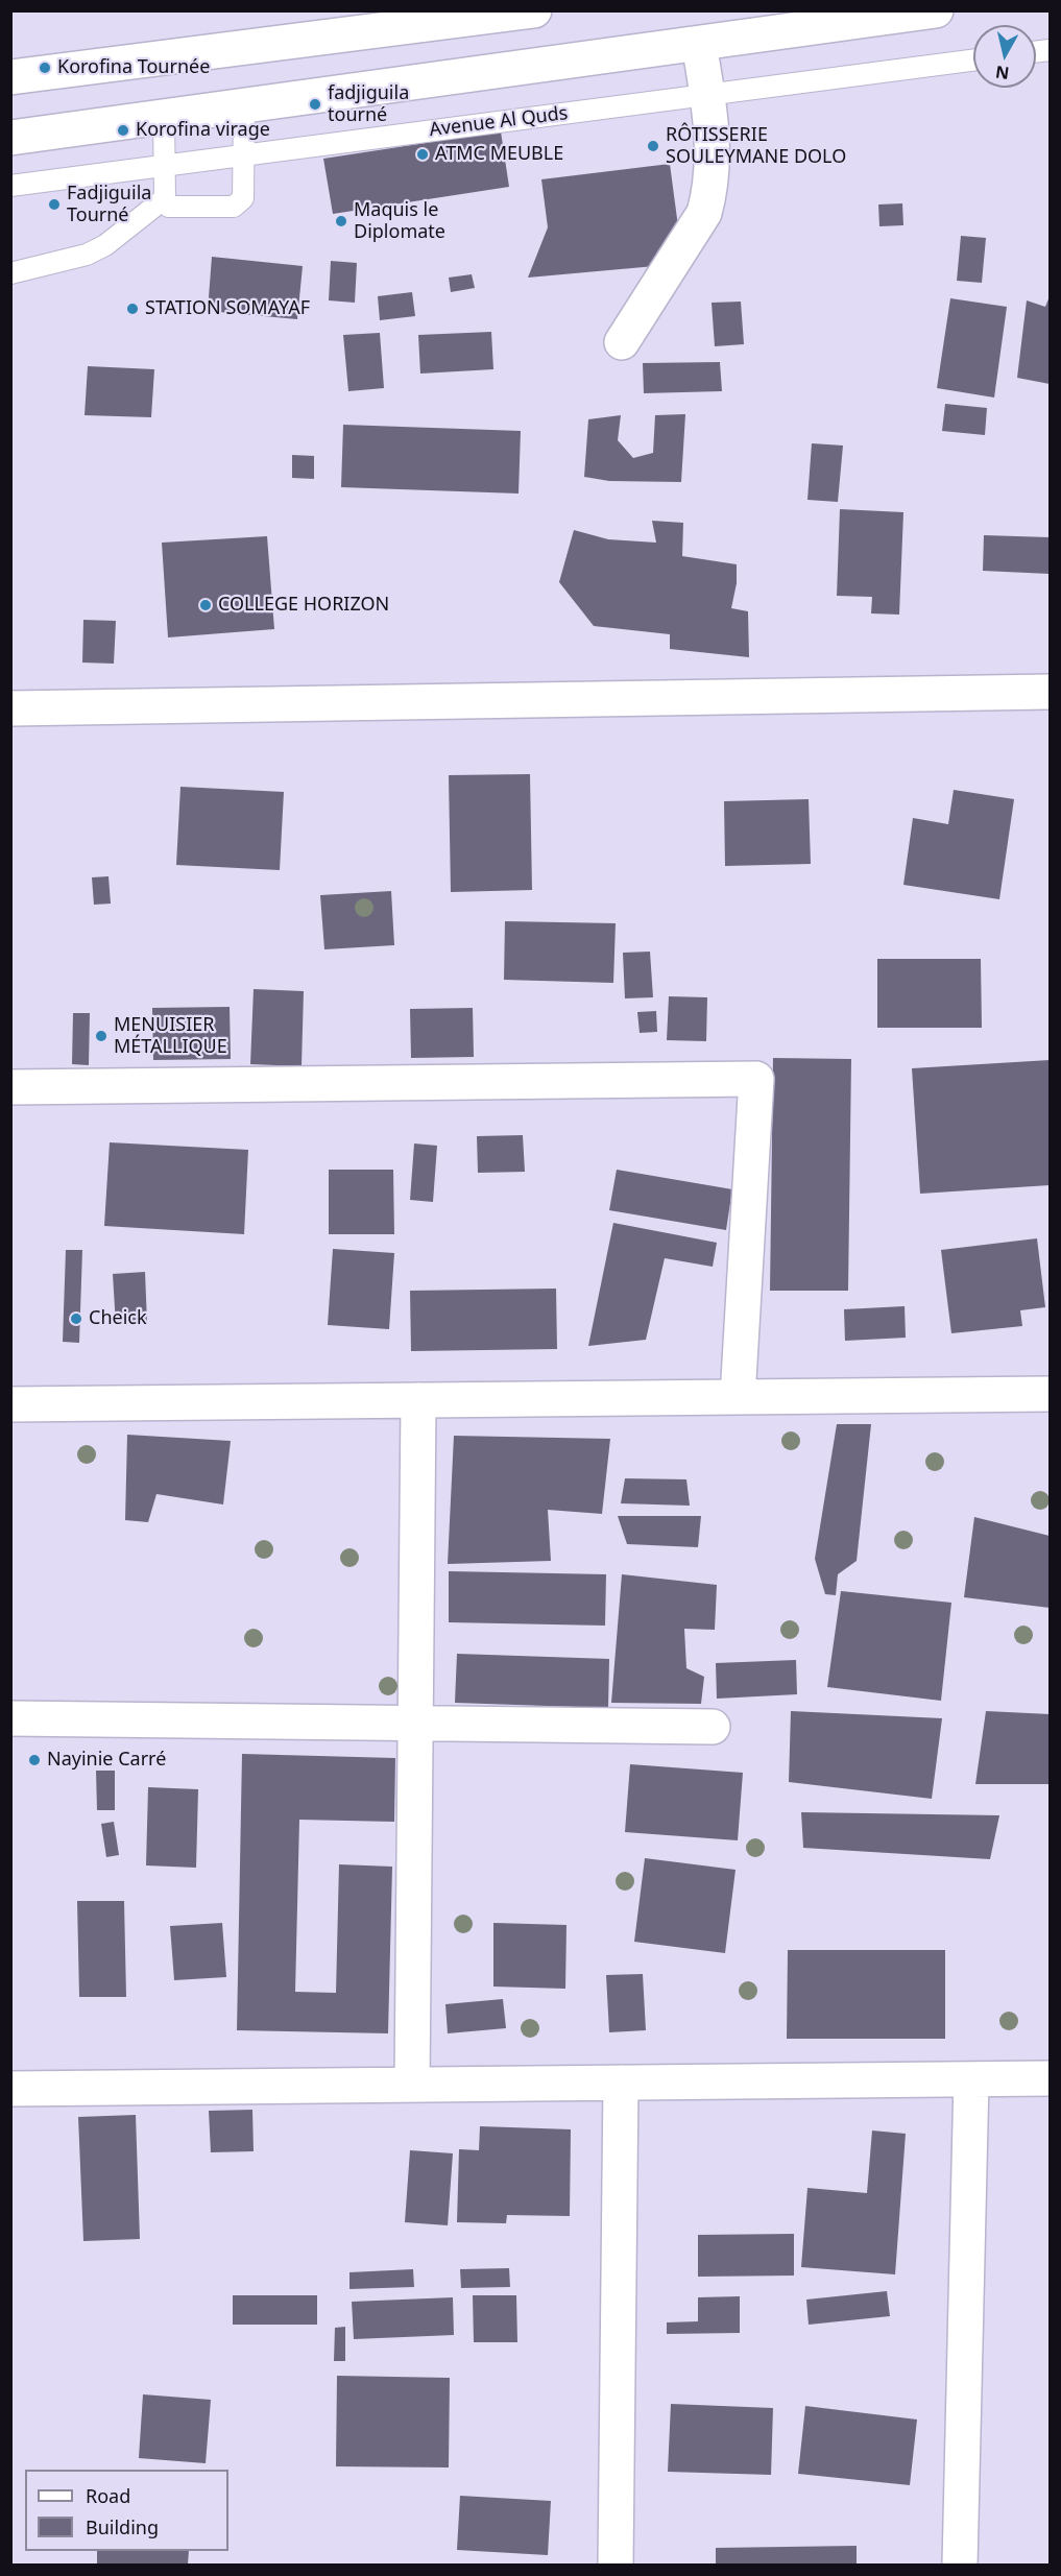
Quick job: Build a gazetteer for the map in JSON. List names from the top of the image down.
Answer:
{
  "streets": {
    "lane": ["Avenue Al Quds"]
  },
  "places": [
    "Korofina Tournée",
    "fadjiguila tourné",
    "Korofina virage",
    "RÔTISSERIE SOULEYMANE DOLO",
    "ATMC MEUBLE",
    "Fadjiguila Tourné",
    "Maquis le Diplomate",
    "STATION SOMAYAF",
    "COLLEGE HORIZON",
    "MENUISIER MÉTALLIQUE",
    "Cheick",
    "Nayinie Carré"
  ],
  "legend": ["Road", "Building"],
  "north": "bottom"
}
